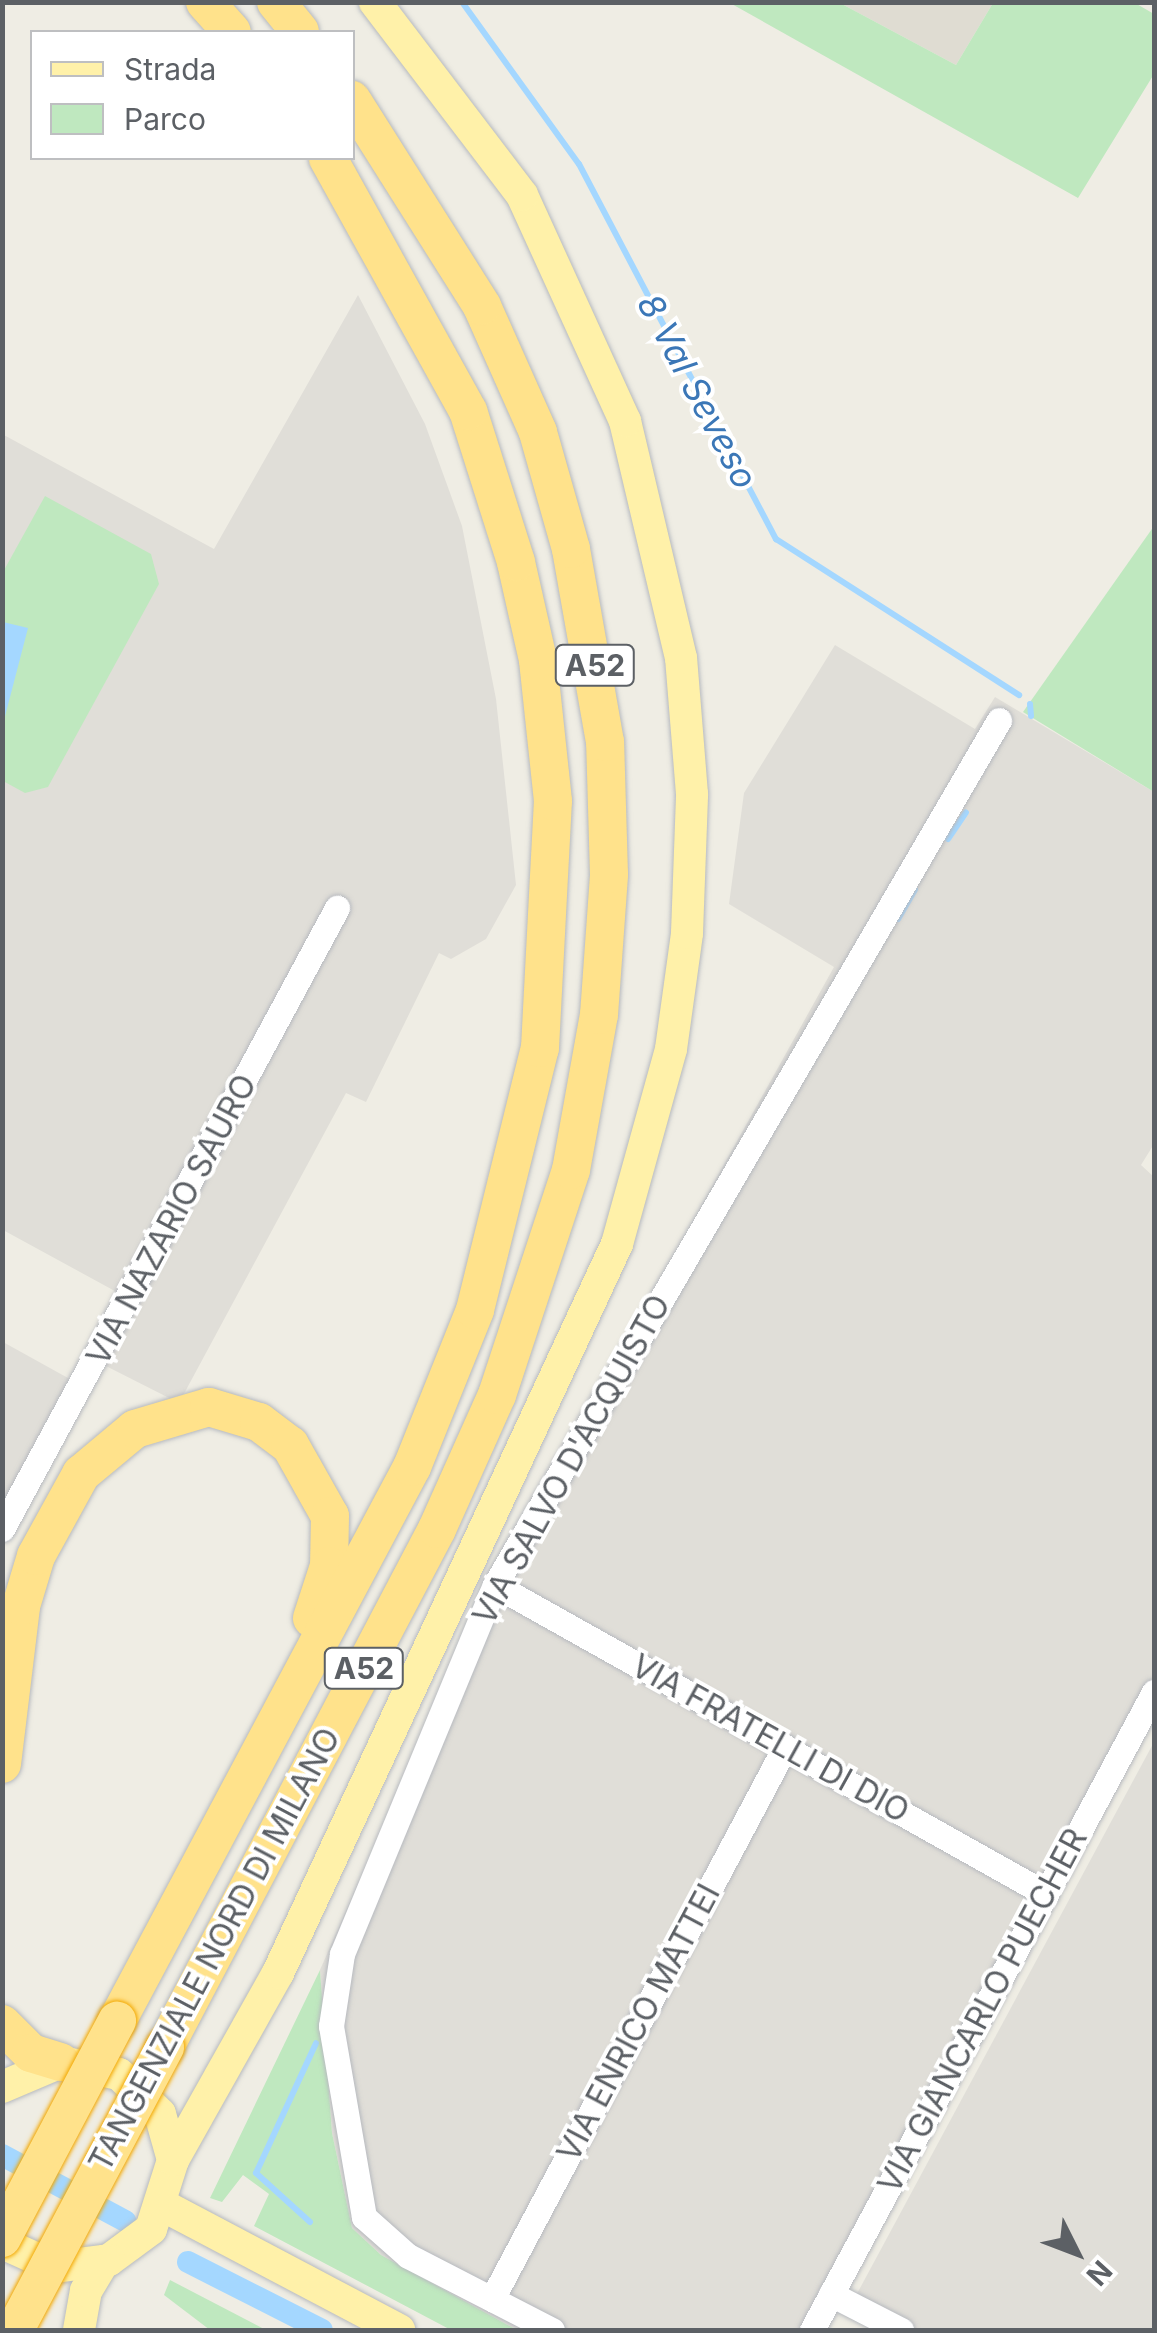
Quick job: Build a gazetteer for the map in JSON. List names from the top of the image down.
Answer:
{
  "streets": {
    "highway": ["A52", "TANGENZIALE NORD DI MILANO"],
    "street": [
      "VIA NAZARIO SAURO",
      "VIA SALVO D'ACQUISTO",
      "VIA FRATELLI DI DIO",
      "VIA GIANCARLO PUECHER",
      "VIA ENRICO MATTEI"
    ]
  },
  "crossings": [
    ["VIA SALVO D'ACQUISTO", "VIA FRATELLI DI DIO"],
    ["VIA SALVO D'ACQUISTO", "VIA ENRICO MATTEI"],
    ["VIA FRATELLI DI DIO", "VIA GIANCARLO PUECHER"],
    ["VIA FRATELLI DI DIO", "VIA ENRICO MATTEI"]
  ],
  "water": ["8 Val Seveso"],
  "legend": ["Strada", "Parco"],
  "north": "bottom right"
}
